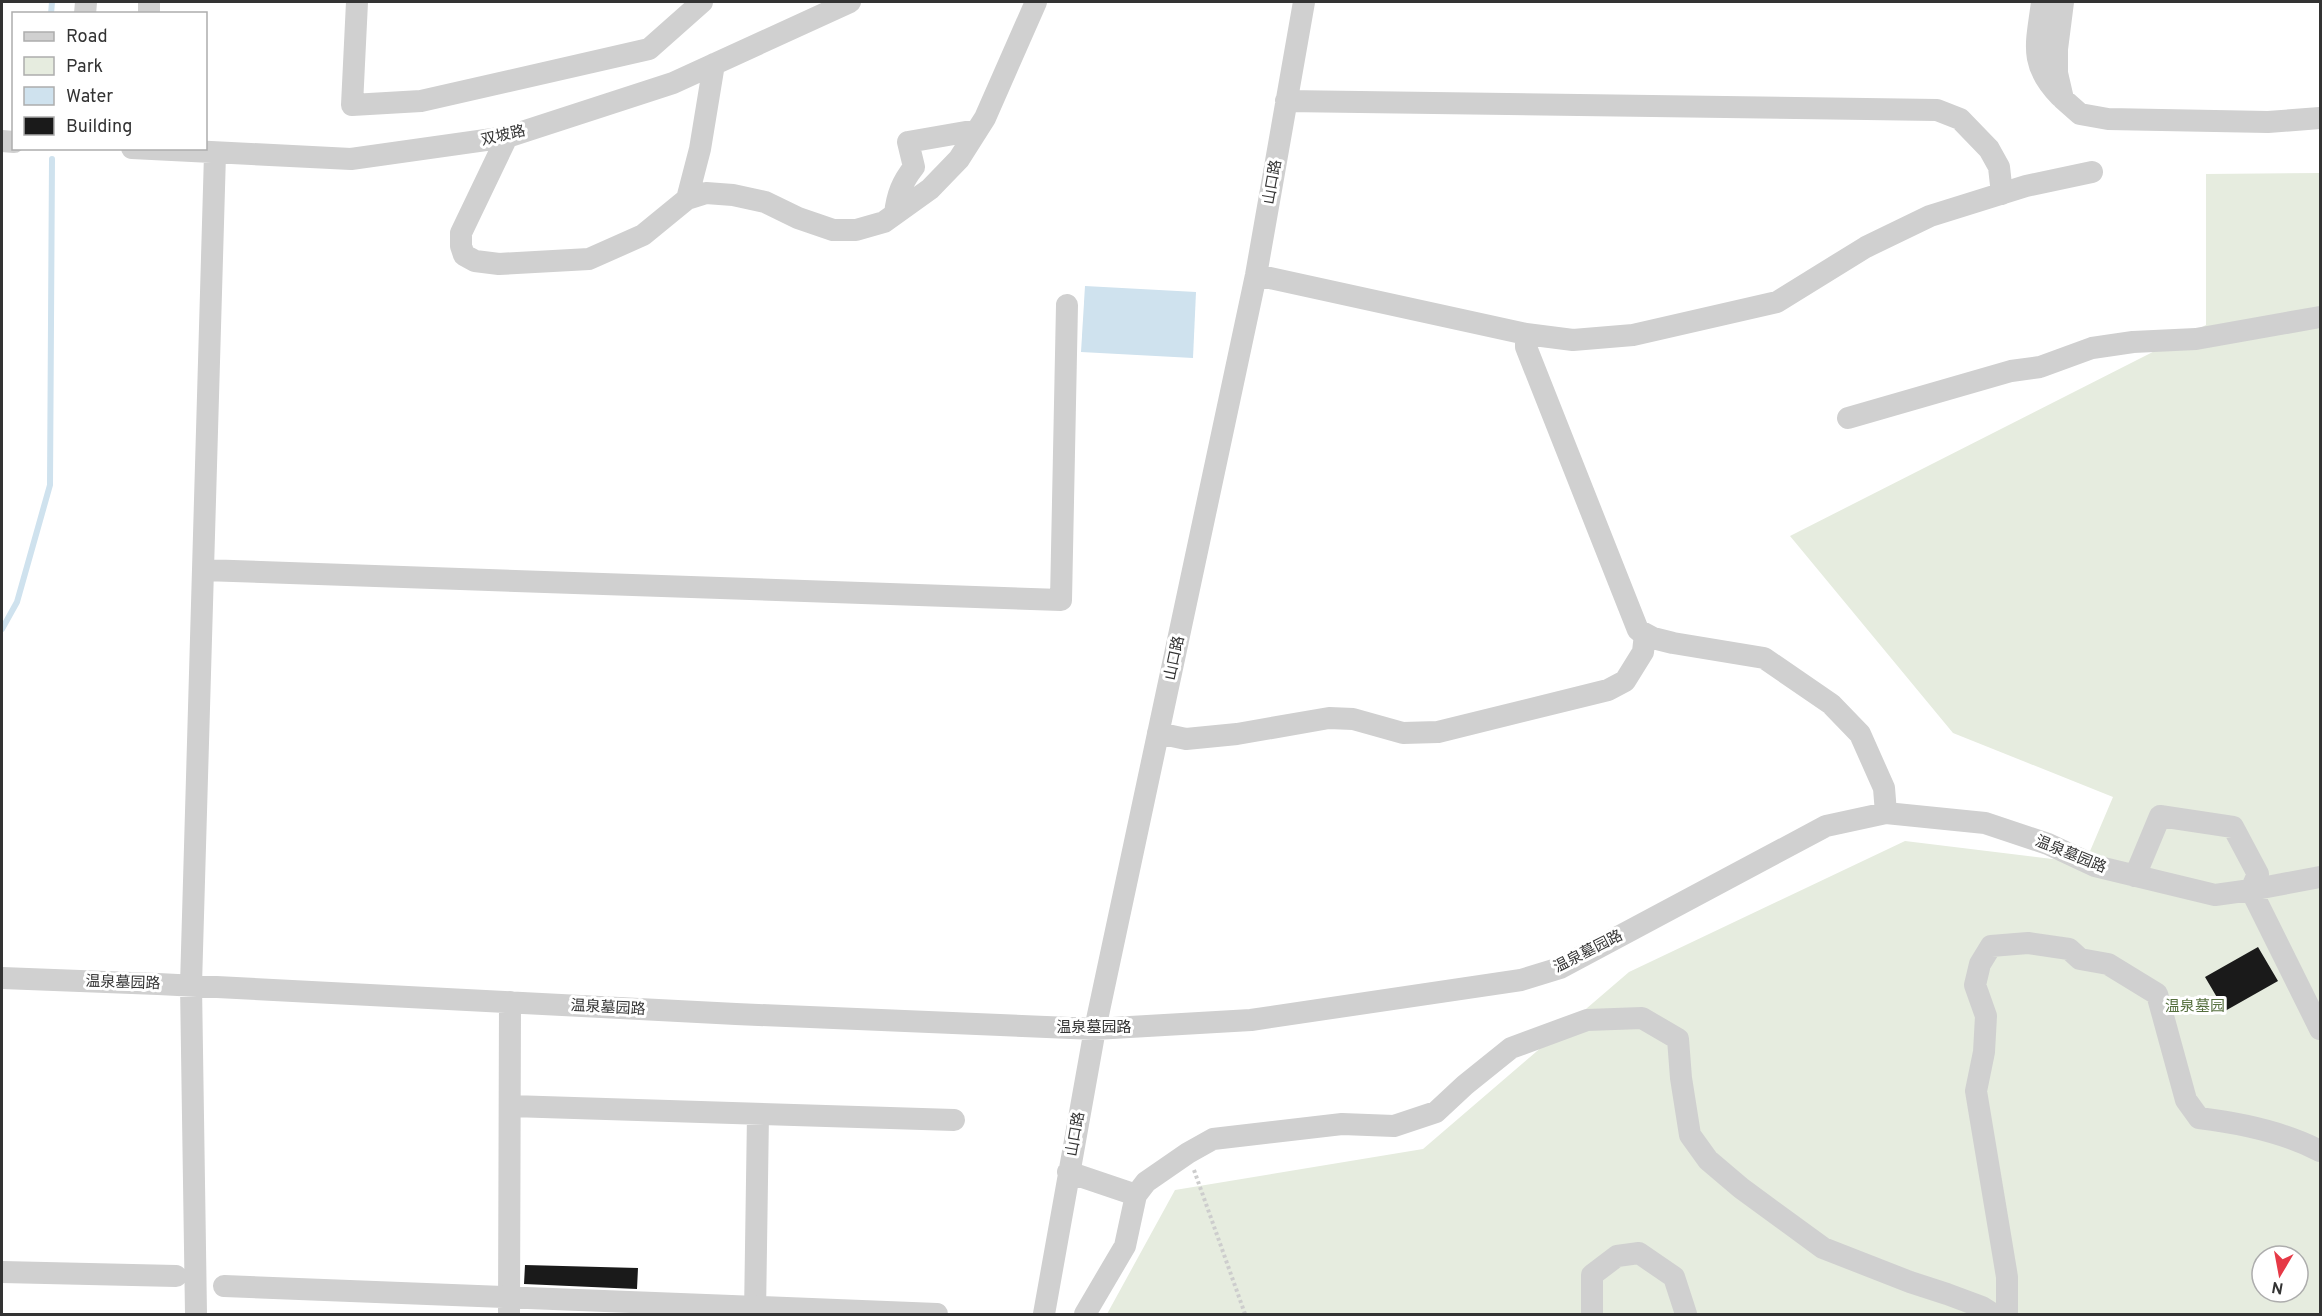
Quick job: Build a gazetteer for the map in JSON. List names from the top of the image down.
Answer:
{
  "streets": {
    "street": ["双坡路", "山口路", "温泉墓园路"]
  },
  "crossings": [
    ["山口路", "温泉墓园路"]
  ],
  "parks": ["温泉墓园"],
  "legend": [
    "Road",
    "Park",
    "Water",
    "Building"
  ],
  "north": "bottom"
}
